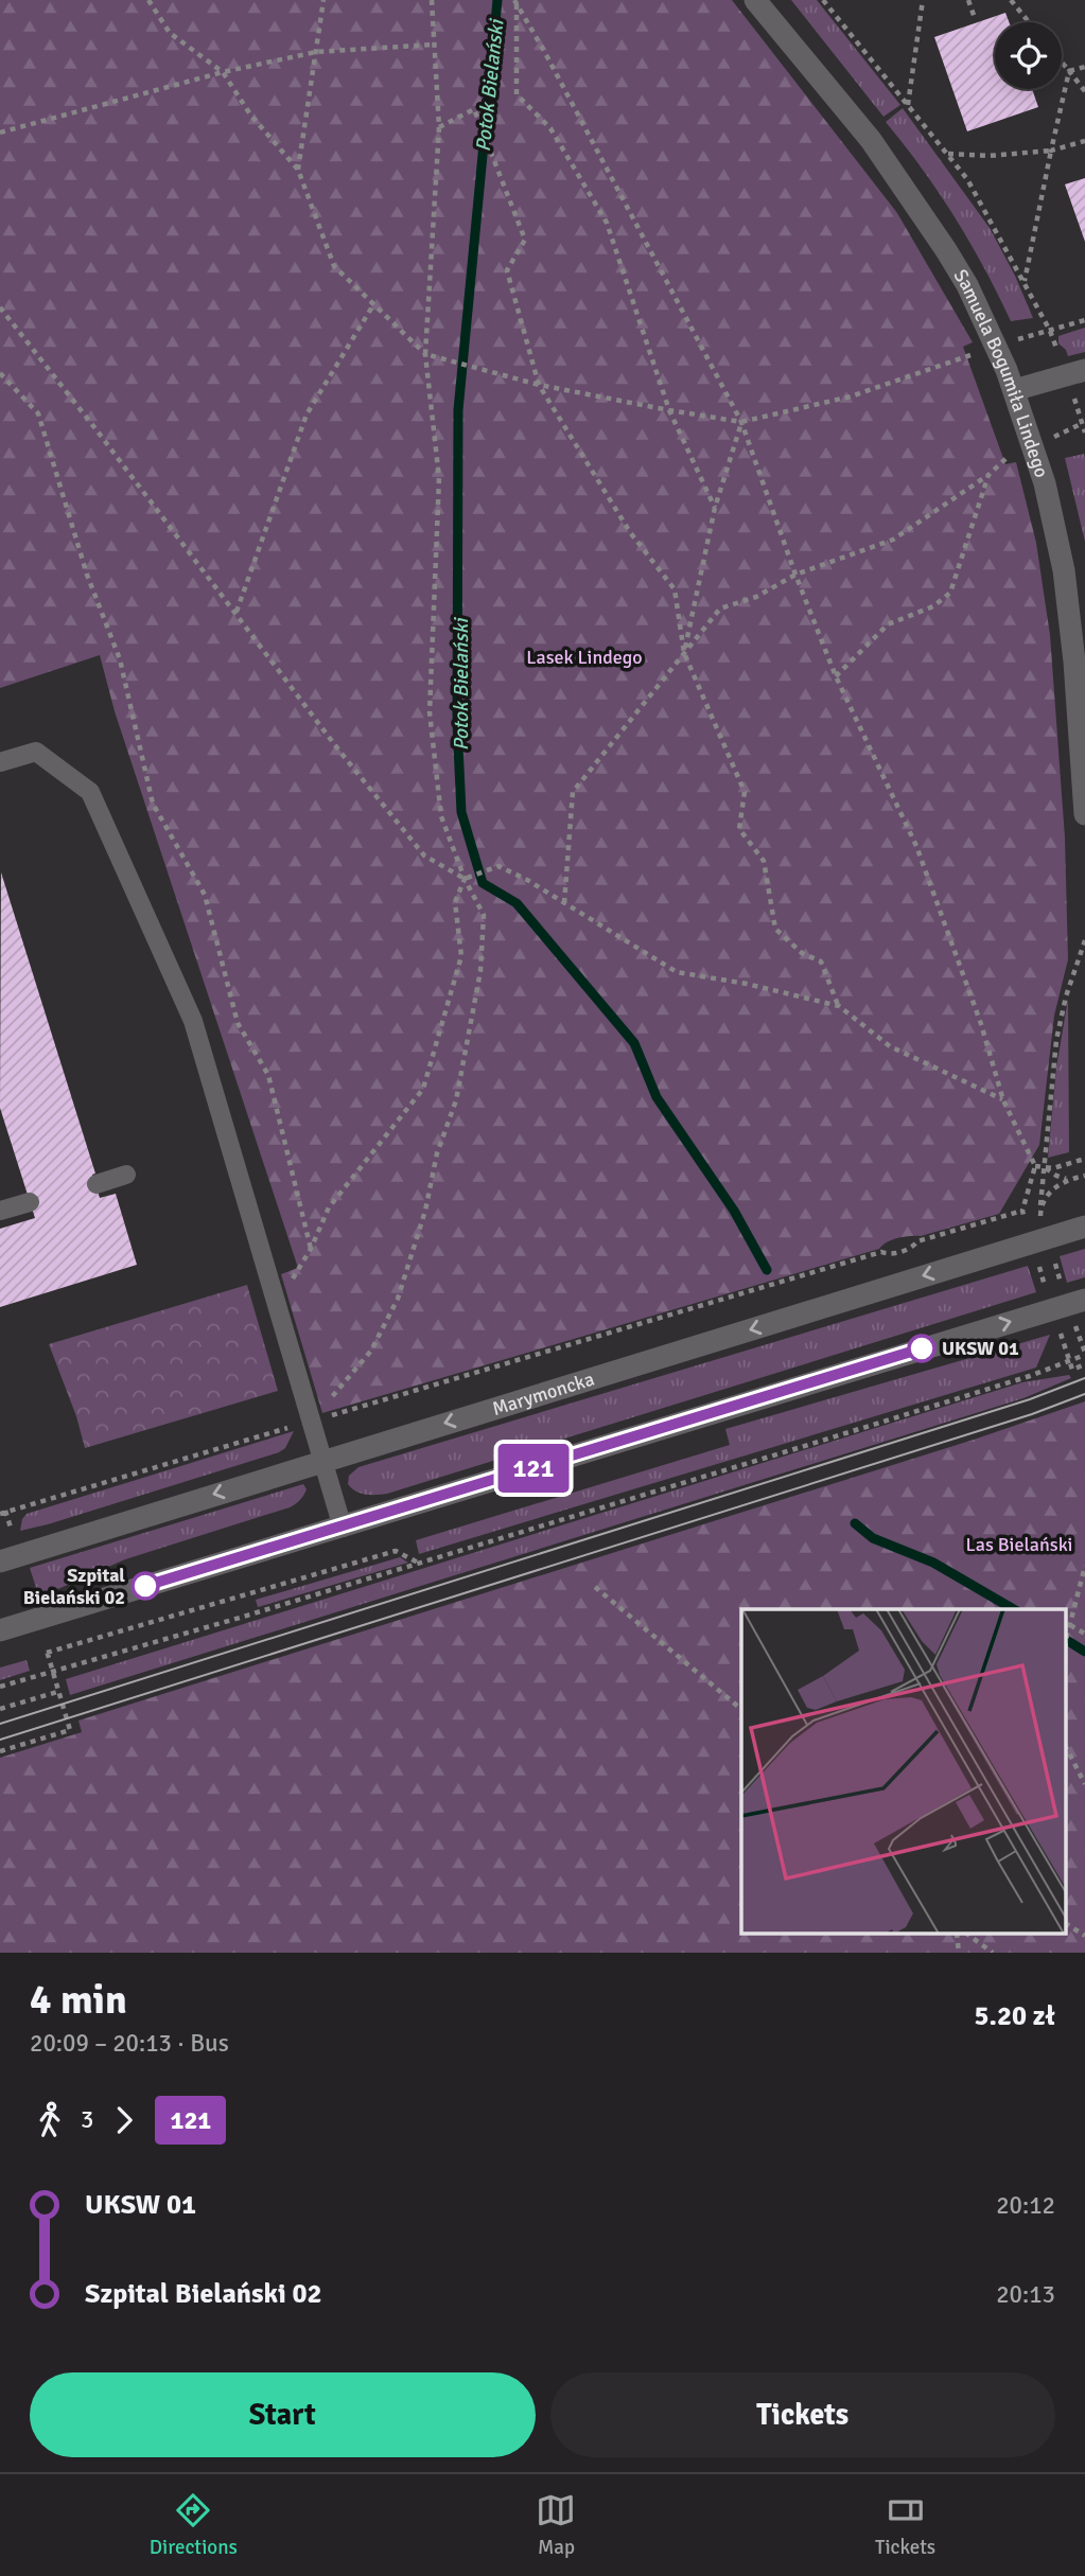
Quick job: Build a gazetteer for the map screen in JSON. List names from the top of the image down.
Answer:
{
  "streets": {
    "main road": ["Samuela Bogumiła Lindego", "Marymoncka"]
  },
  "water": ["Potok Bielański"],
  "parks": ["Lasek Lindego", "Las Bielański"],
  "places": ["UKSW 01", "Szpital Bielański 02"],
  "lines": ["bus line 121"],
  "page": {
    "on_map": "121",
    "heading": ["4 min", "20:09 – 20:13 · Bus", "5.20 zł"],
    "legs": ["3", "121"],
    "list": [
      {
        "name": "UKSW 01",
        "value": "20:12"
      },
      {
        "name": "Szpital Bielański 02",
        "value": "20:13"
      }
    ],
    "buttons": ["Start", "Tickets"],
    "tabs": ["Directions", "Map", "Tickets"]
  }
}
